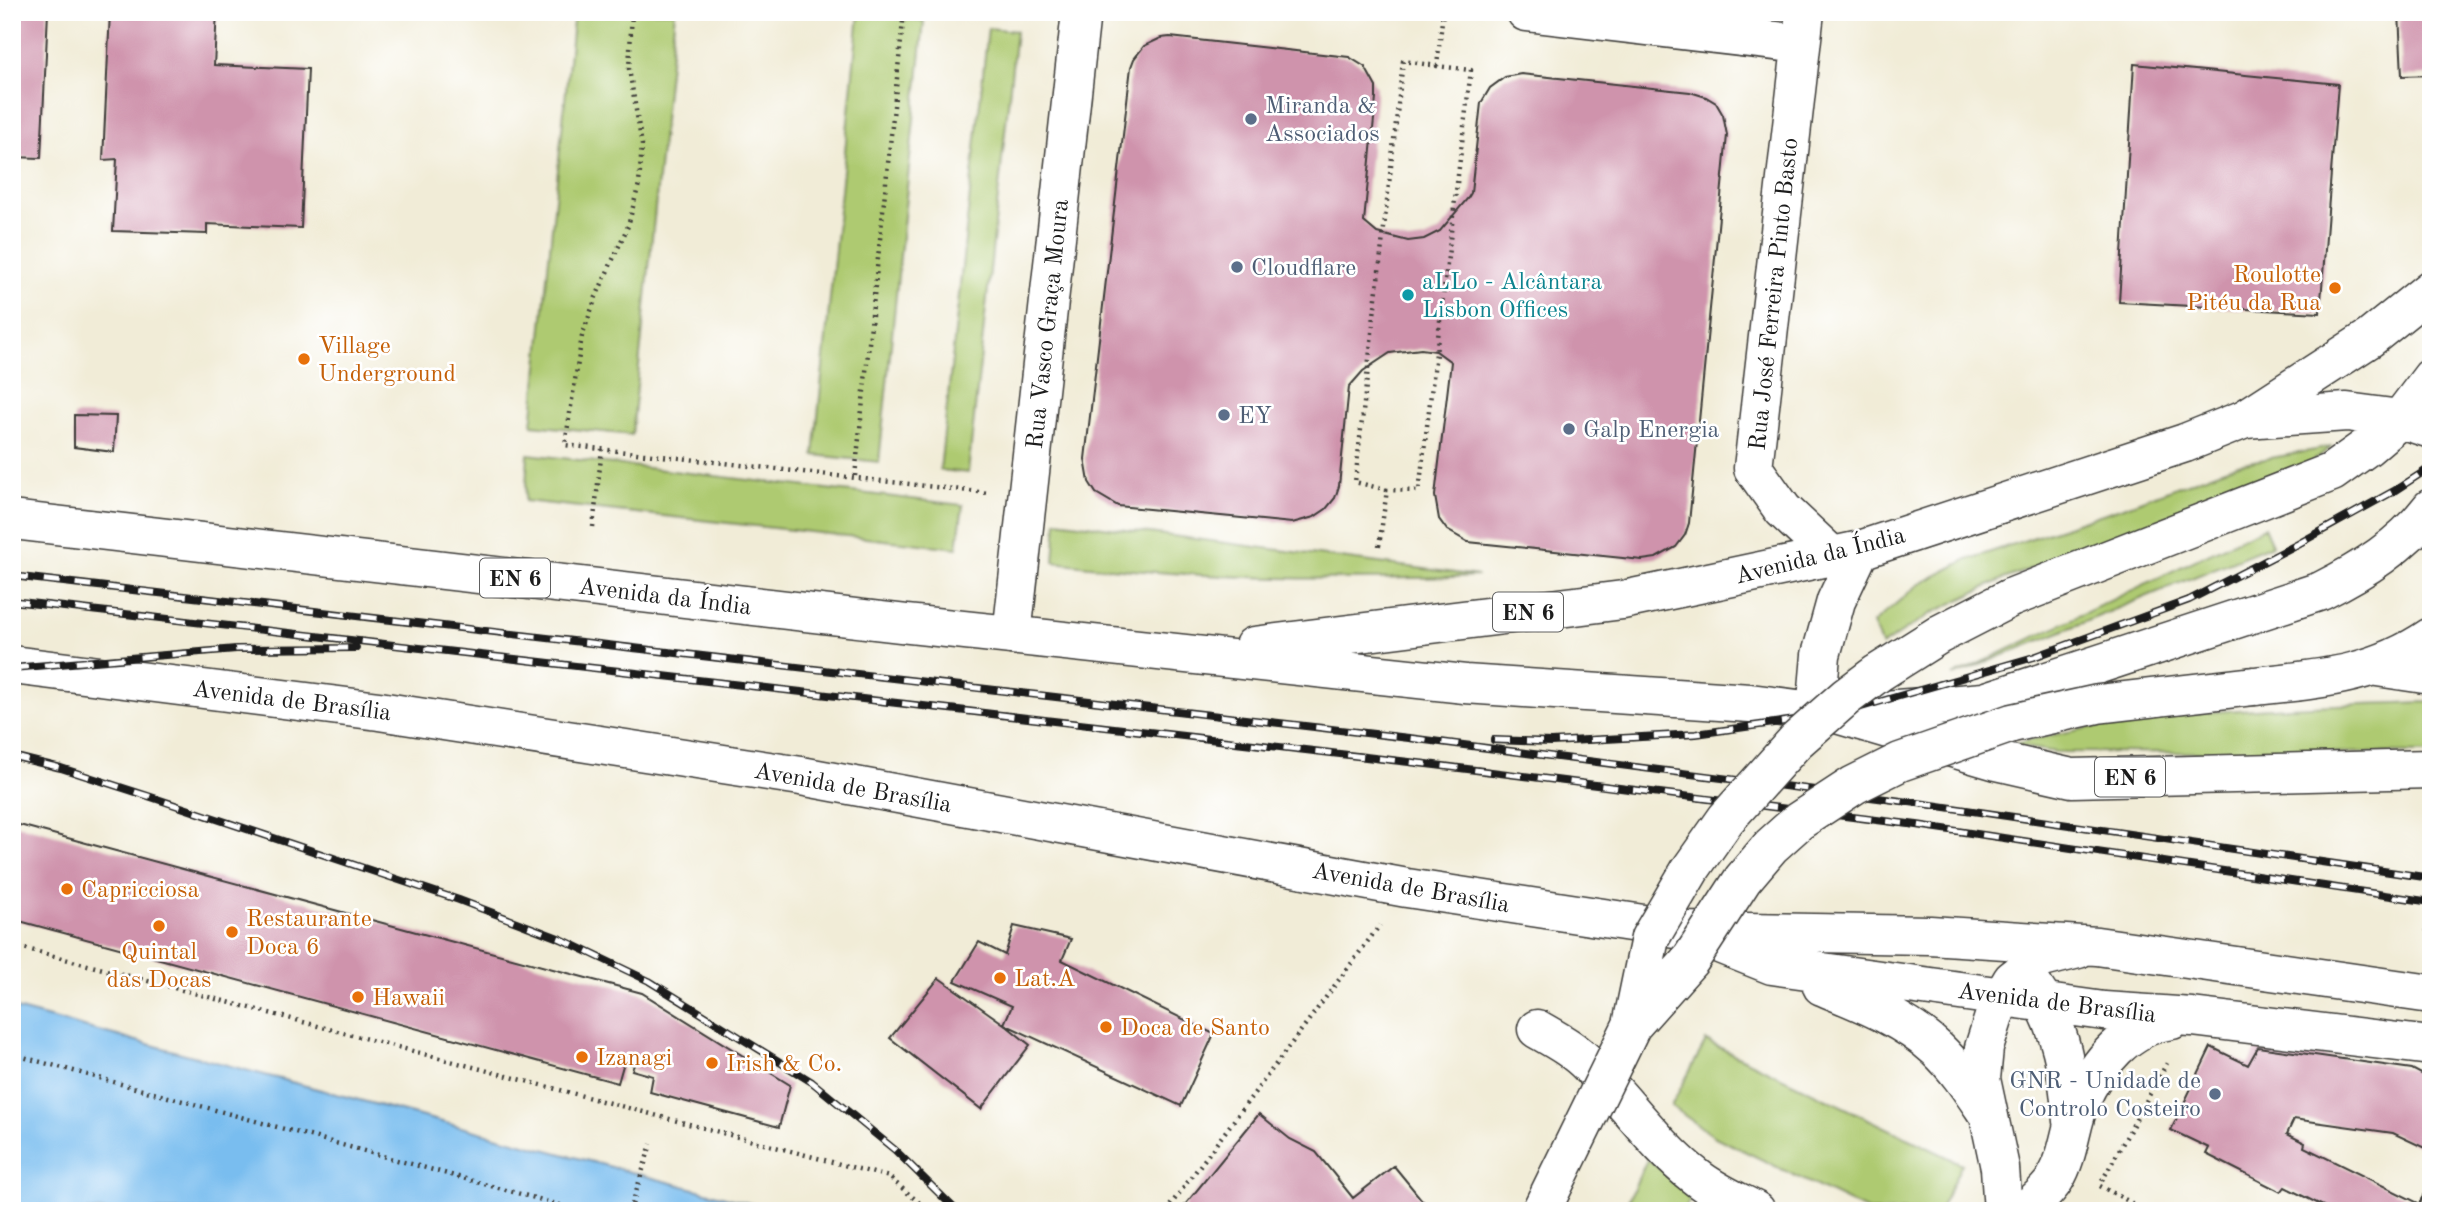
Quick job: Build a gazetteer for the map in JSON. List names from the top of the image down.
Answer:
{
  "streets": {
    "main road": [
      "Rua José Ferreira Pinto Basto",
      "Rua Vasco Graça Moura",
      "Avenida da Índia",
      "EN 6",
      "Avenida de Brasília"
    ]
  },
  "crossings": [
    ["Rua José Ferreira Pinto Basto", "Avenida da Índia"],
    ["Rua Vasco Graça Moura", "Avenida da Índia"]
  ],
  "places": [
    "Miranda & Associados",
    "Cloudflare",
    "Roulotte Pitéu da Rua",
    "aLLo - Alcântara Lisbon Offices",
    "Village Underground",
    "EY",
    "Galp Energia",
    "Capricciosa",
    "Quintal das Docas",
    "Restaurante Doca 6",
    "Lat.A",
    "Hawaii",
    "Doca de Santo",
    "Izanagi",
    "Irish & Co.",
    "GNR - Unidade de Controlo Costeiro"
  ]
}
